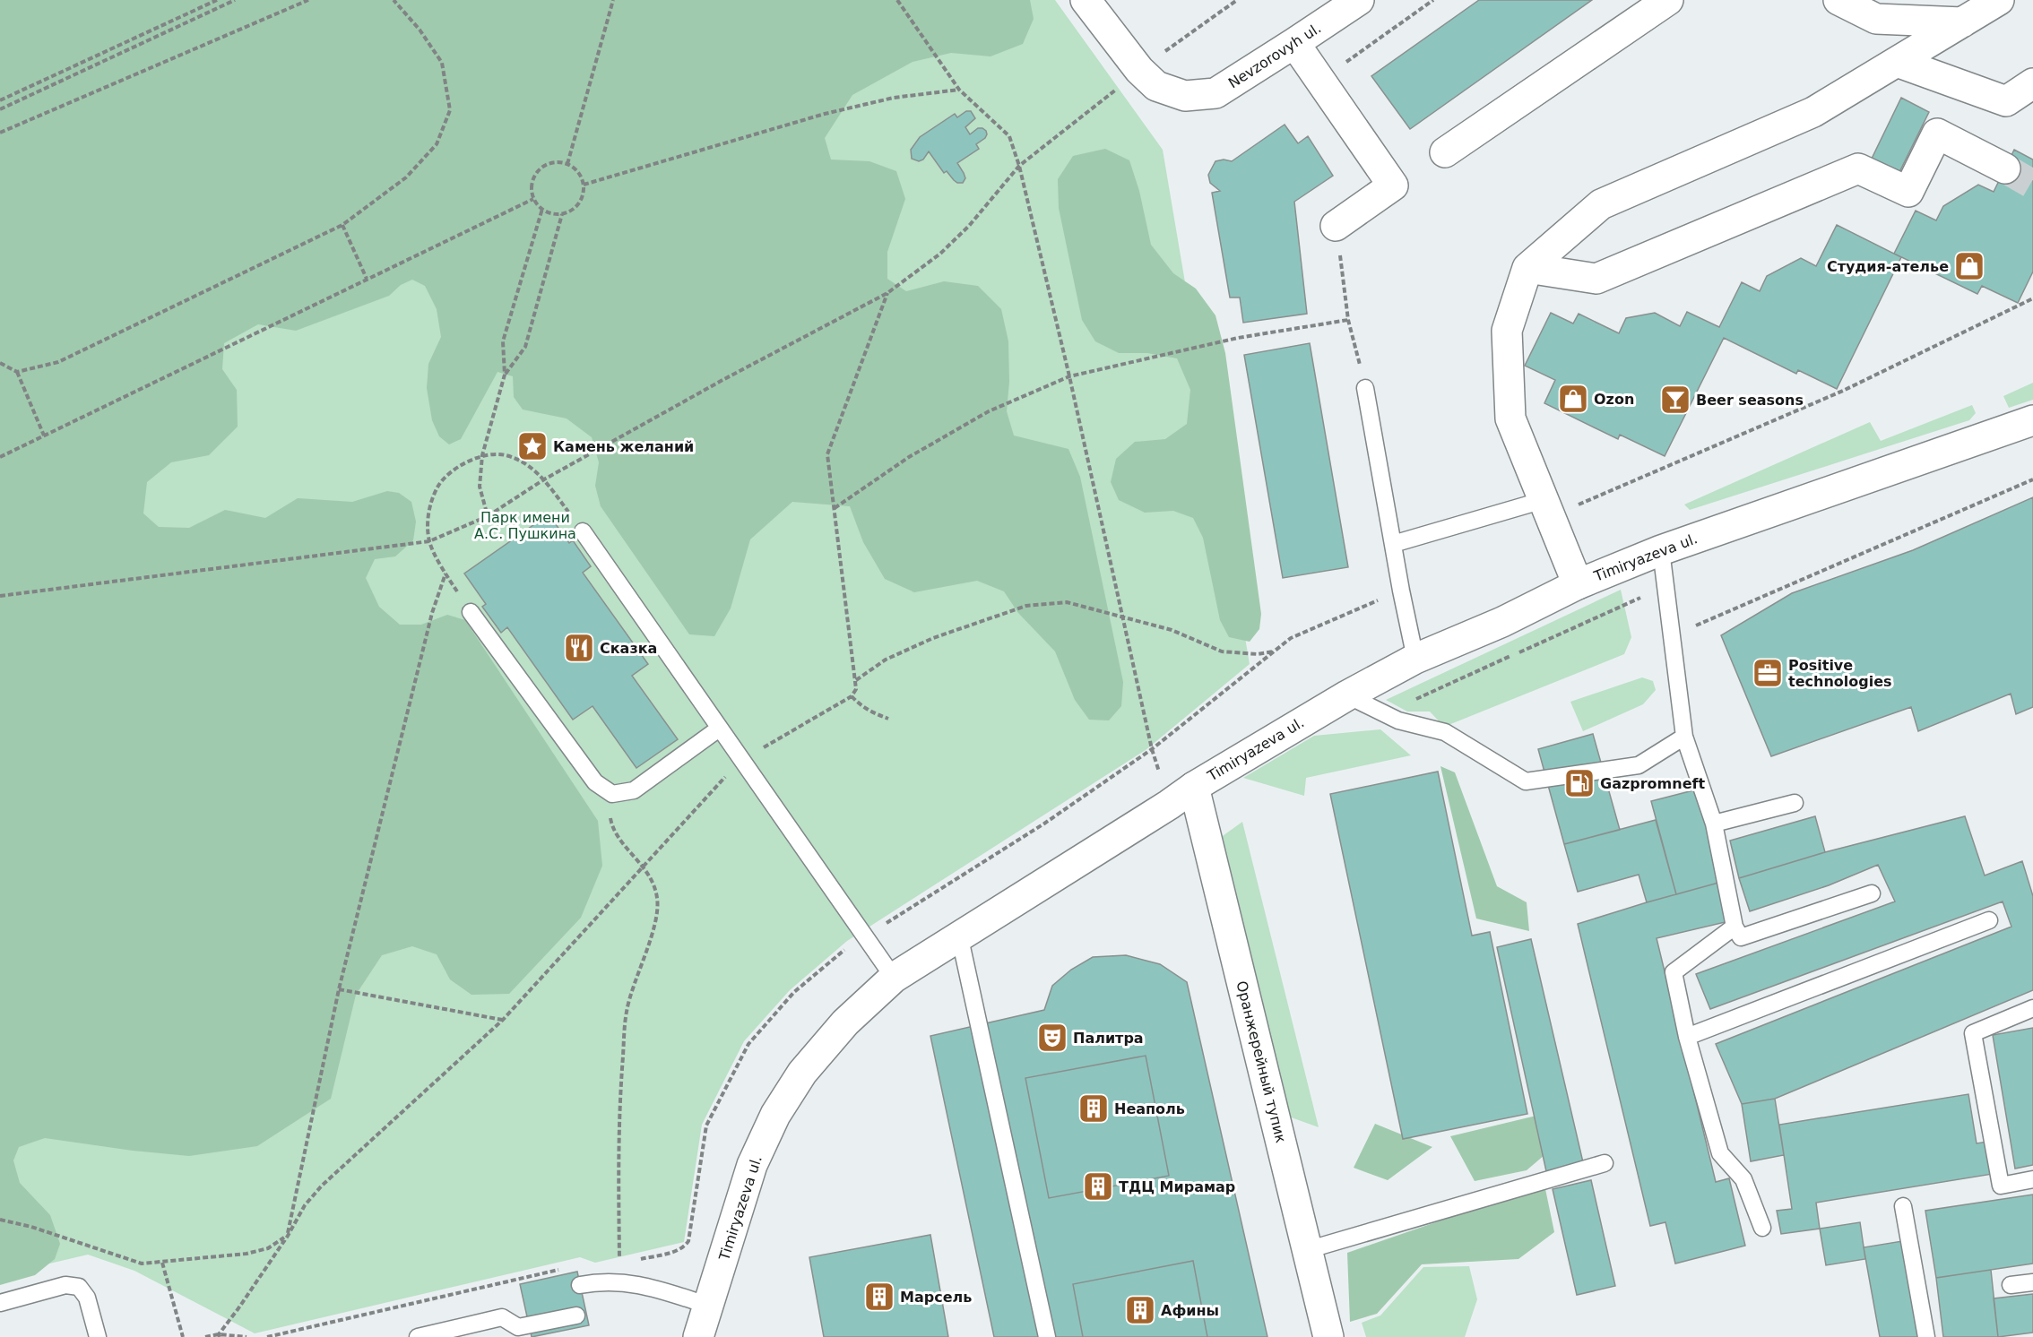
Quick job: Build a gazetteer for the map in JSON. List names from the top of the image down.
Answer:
{
  "streets": {
    "street": ["Nevzorovyh ul.", "Timiryazeva ul.", "Оранжерейный тупик"]
  },
  "crossings": [
    ["Timiryazeva ul.", "Оранжерейный тупик"]
  ],
  "parks": ["Парк имени А.С. Пушкина"],
  "places": {
    "shop": ["Студия-ателье", "Ozon"],
    "bar": ["Beer seasons"],
    "place": ["Камень желаний"],
    "restaurant": ["Сказка"],
    "office": ["Positive technologies"],
    "fuel station": ["Gazpromneft"],
    "theatre": ["Палитра"],
    "building": [
      "Неаполь",
      "ТДЦ Мирамар",
      "Марсель",
      "Афины"
    ]
  }
}
